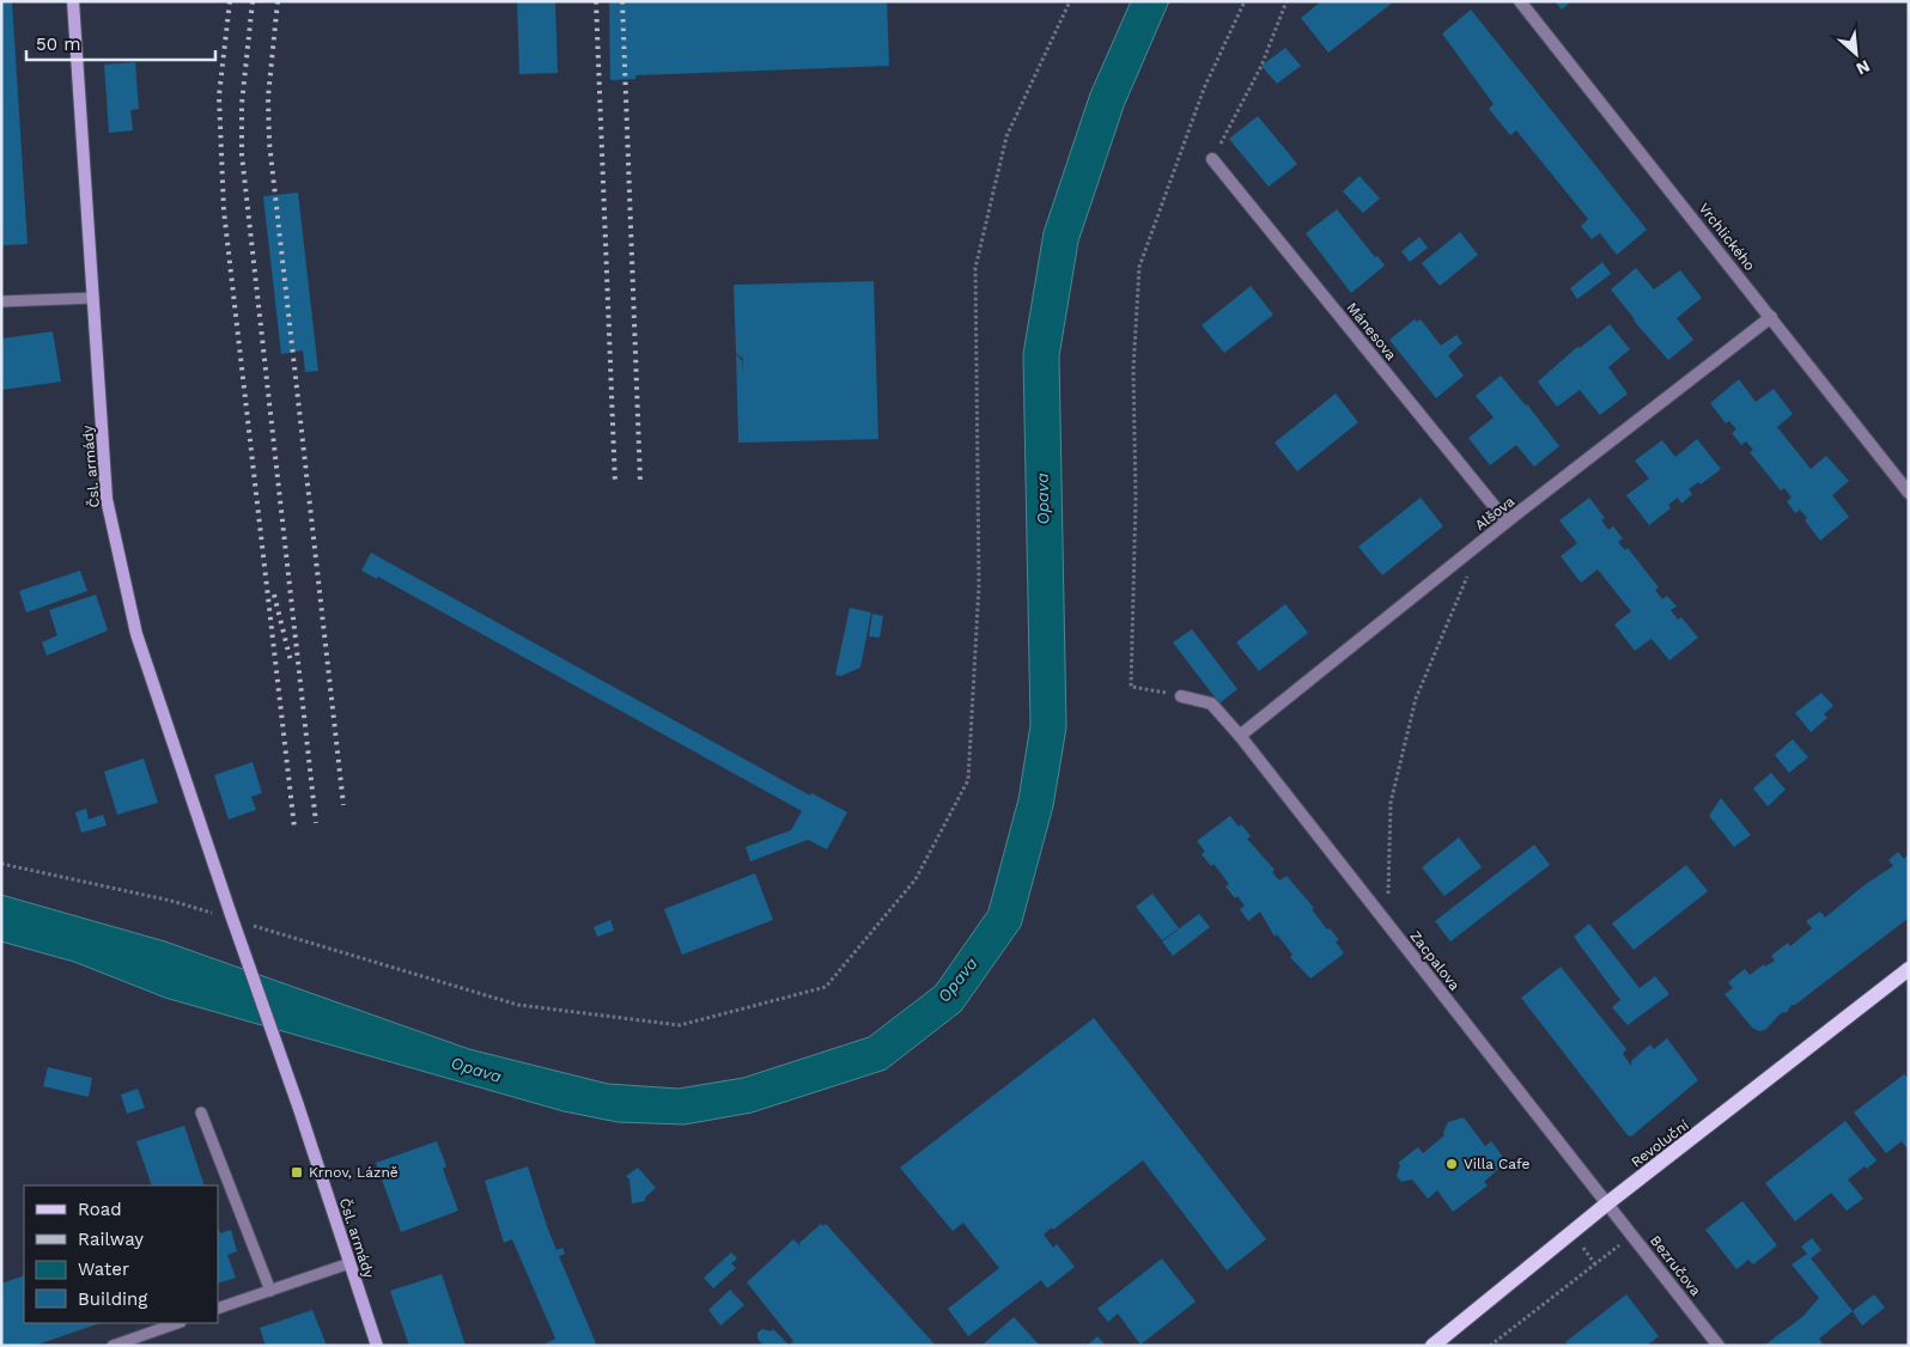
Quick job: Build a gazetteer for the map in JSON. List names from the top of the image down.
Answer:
{
  "streets": {
    "main road": ["Čsl. armády", "Revoluční"],
    "street": [
      "Vrchlického",
      "Mánesova",
      "Alšova",
      "Zacpalova",
      "Bezručova"
    ]
  },
  "crossings": [
    ["Vrchlického", "Alšova"],
    ["Mánesova", "Alšova"],
    ["Alšova", "Zacpalova"],
    ["Zacpalova", "Revoluční"],
    ["Zacpalova", "Bezručova"],
    ["Revoluční", "Bezručova"]
  ],
  "water": ["Opava"],
  "places": {
    "other": ["Villa Cafe"],
    "transit": ["Krnov, Lázně"]
  },
  "legend": [
    "Road",
    "Railway",
    "Water",
    "Building"
  ],
  "scale_bar": "50 m",
  "north": "bottom right"
}
